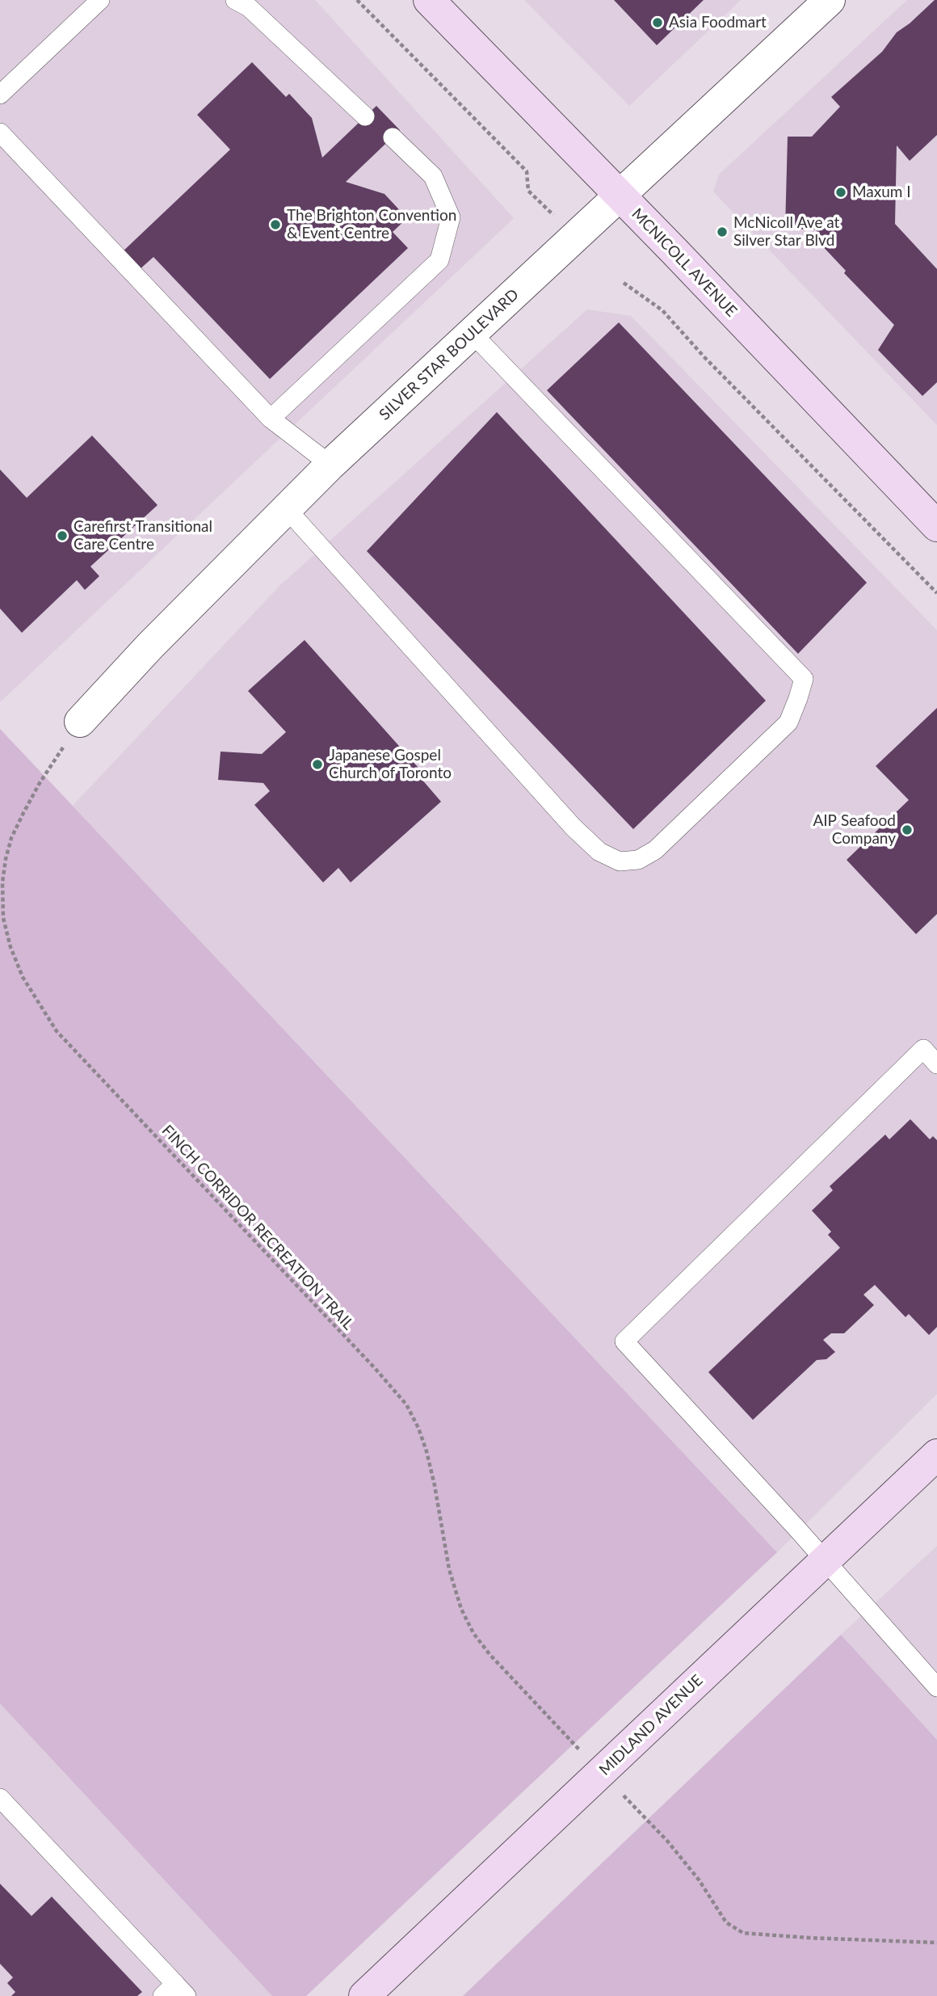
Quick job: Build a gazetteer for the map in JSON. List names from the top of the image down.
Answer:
{
  "streets": {
    "main road": ["MCNICOLL AVENUE", "MIDLAND AVENUE"],
    "street": ["SILVER STAR BOULEVARD"],
    "path": ["FINCH CORRIDOR RECREATION TRAIL"]
  },
  "crossings": [
    ["MCNICOLL AVENUE", "SILVER STAR BOULEVARD"],
    ["SILVER STAR BOULEVARD", "FINCH CORRIDOR RECREATION TRAIL"]
  ],
  "places": [
    "Asia Foodmart",
    "Maxum I",
    "The Brighton Convention & Event Centre",
    "McNicoll Ave at Silver Star Blvd",
    "Carefirst Transitional Care Centre",
    "Japanese Gospel Church of Toronto",
    "AIP Seafood Company"
  ]
}
